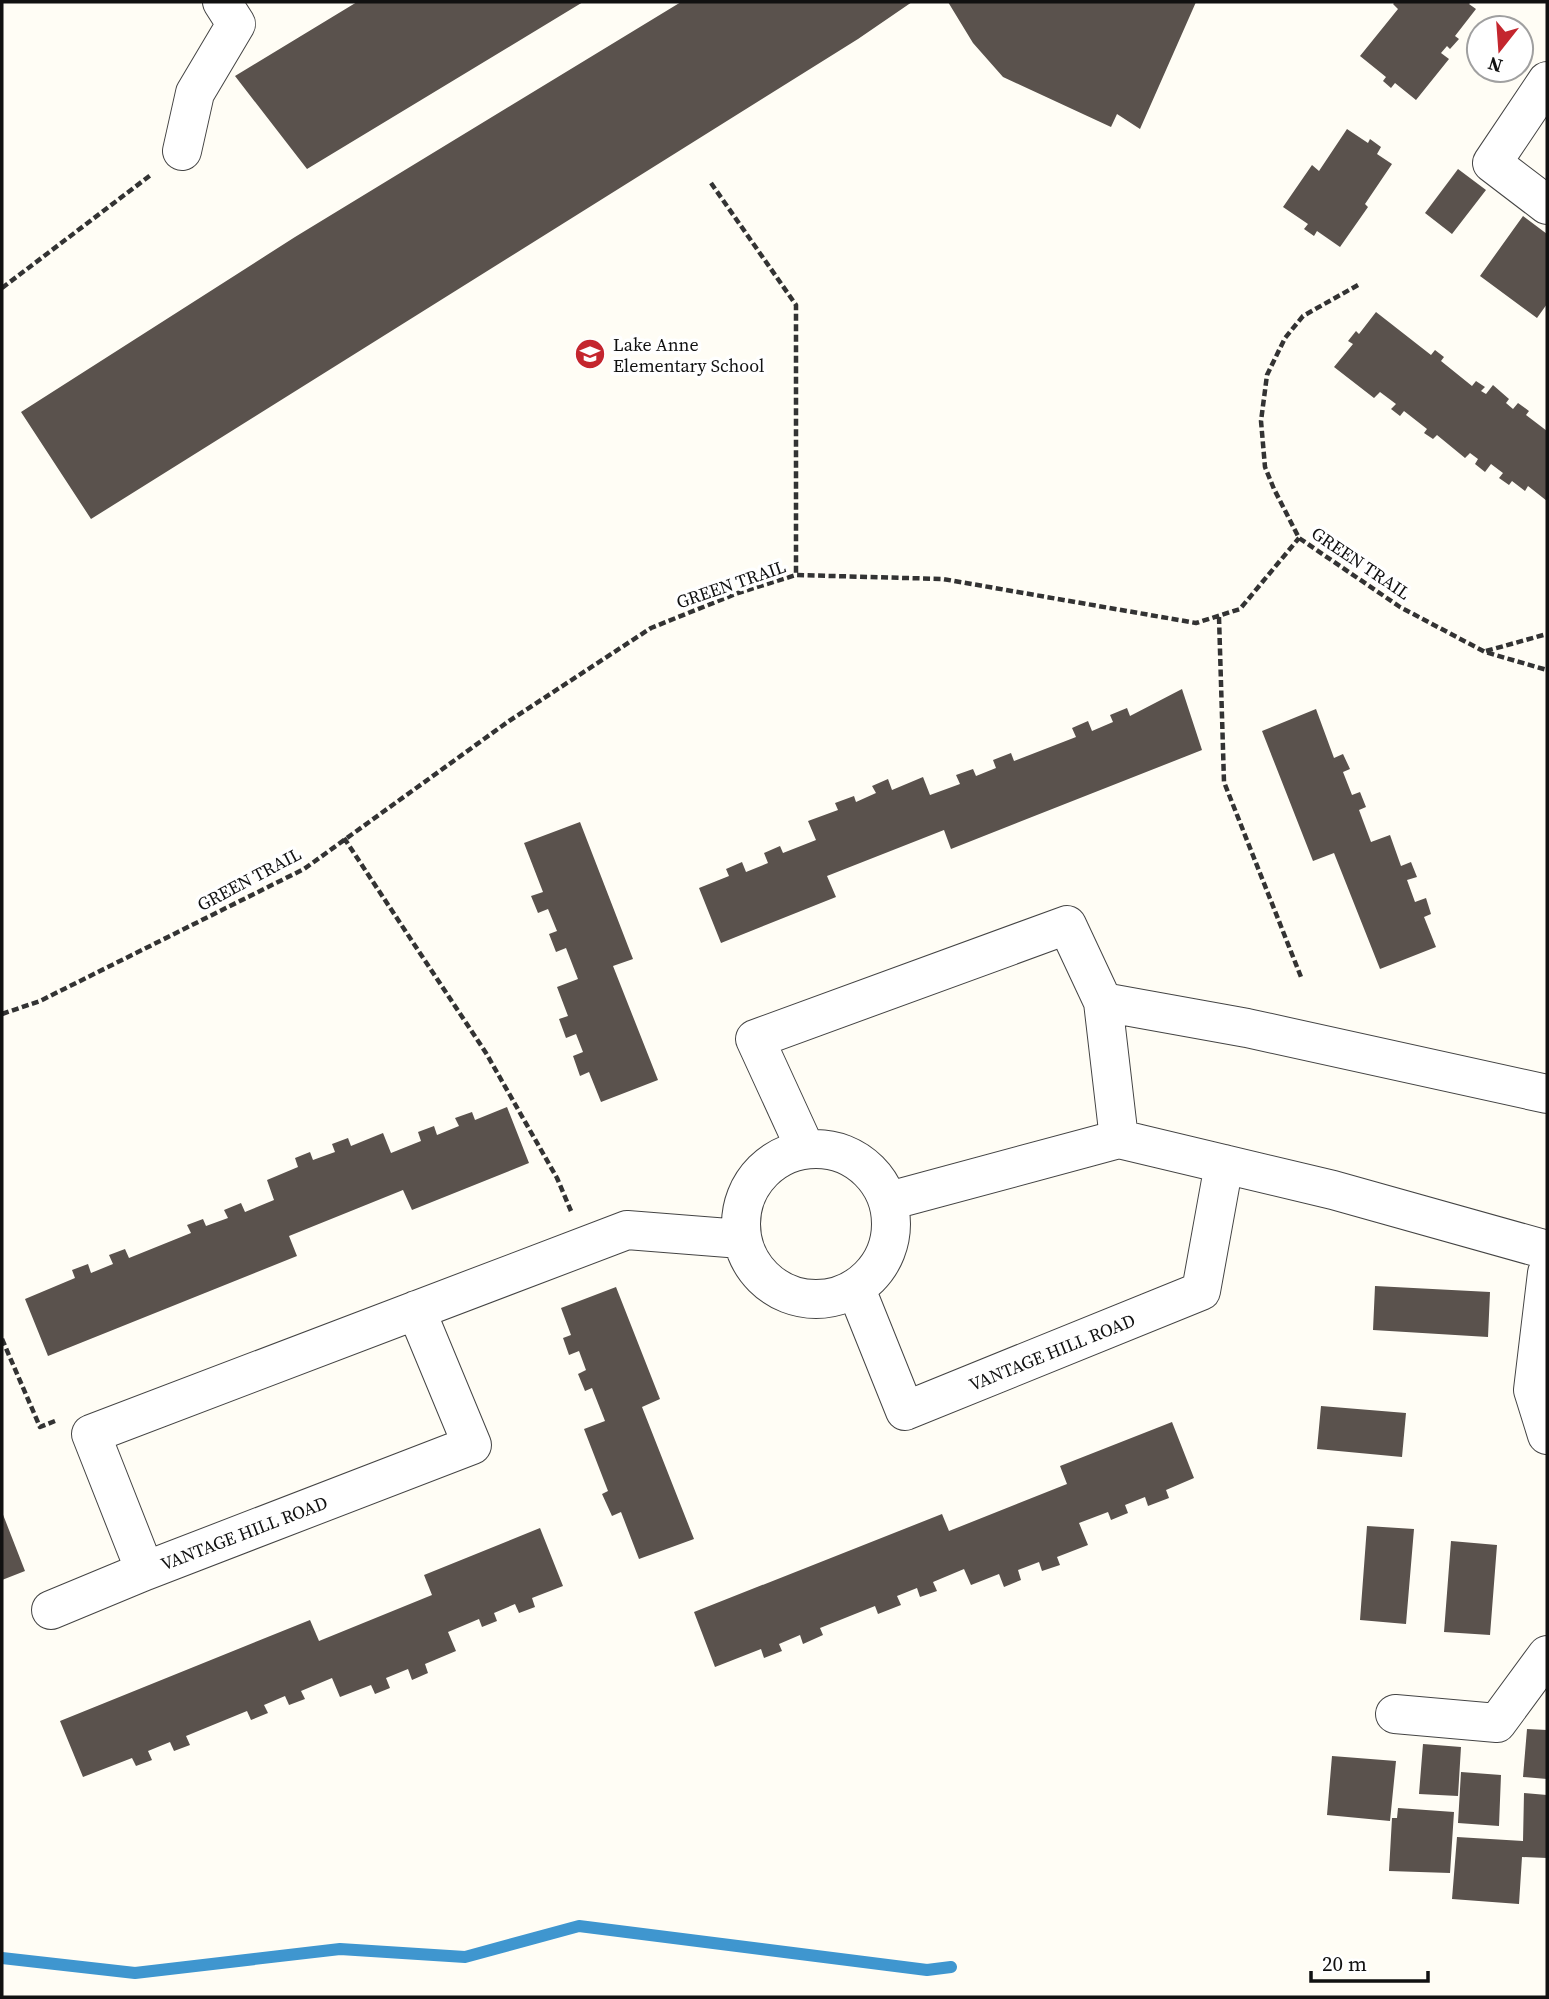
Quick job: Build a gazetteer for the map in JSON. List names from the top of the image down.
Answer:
{
  "streets": {
    "street": ["VANTAGE HILL ROAD"],
    "path": ["GREEN TRAIL"]
  },
  "places": {
    "school or university": ["Lake Anne Elementary School"]
  },
  "scale_bar": "20 m",
  "north": "bottom"
}
